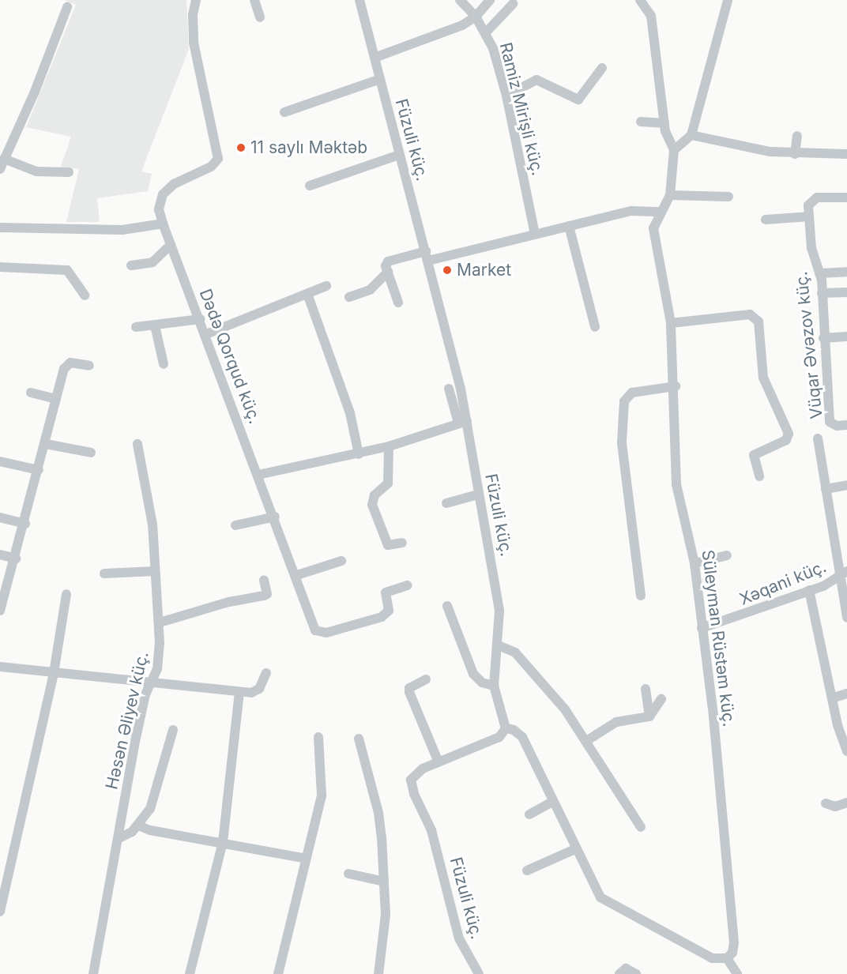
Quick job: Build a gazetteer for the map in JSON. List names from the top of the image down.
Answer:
{
  "streets": {
    "street": [
      "Ramiz Mirişli küç.",
      "Füzuli küç.",
      "Vüqar Əvəzov küç.",
      "Dədə Qorqud küç.",
      "Xəqani küç.",
      "Süleyman Rüstəm küç.",
      "Həsən Əliyev küç."
    ]
  },
  "crossings": [
    ["Xəqani küç.", "Süleyman Rüstəm küç."]
  ],
  "places": ["11 saylı Məktəb", "Market"]
}
